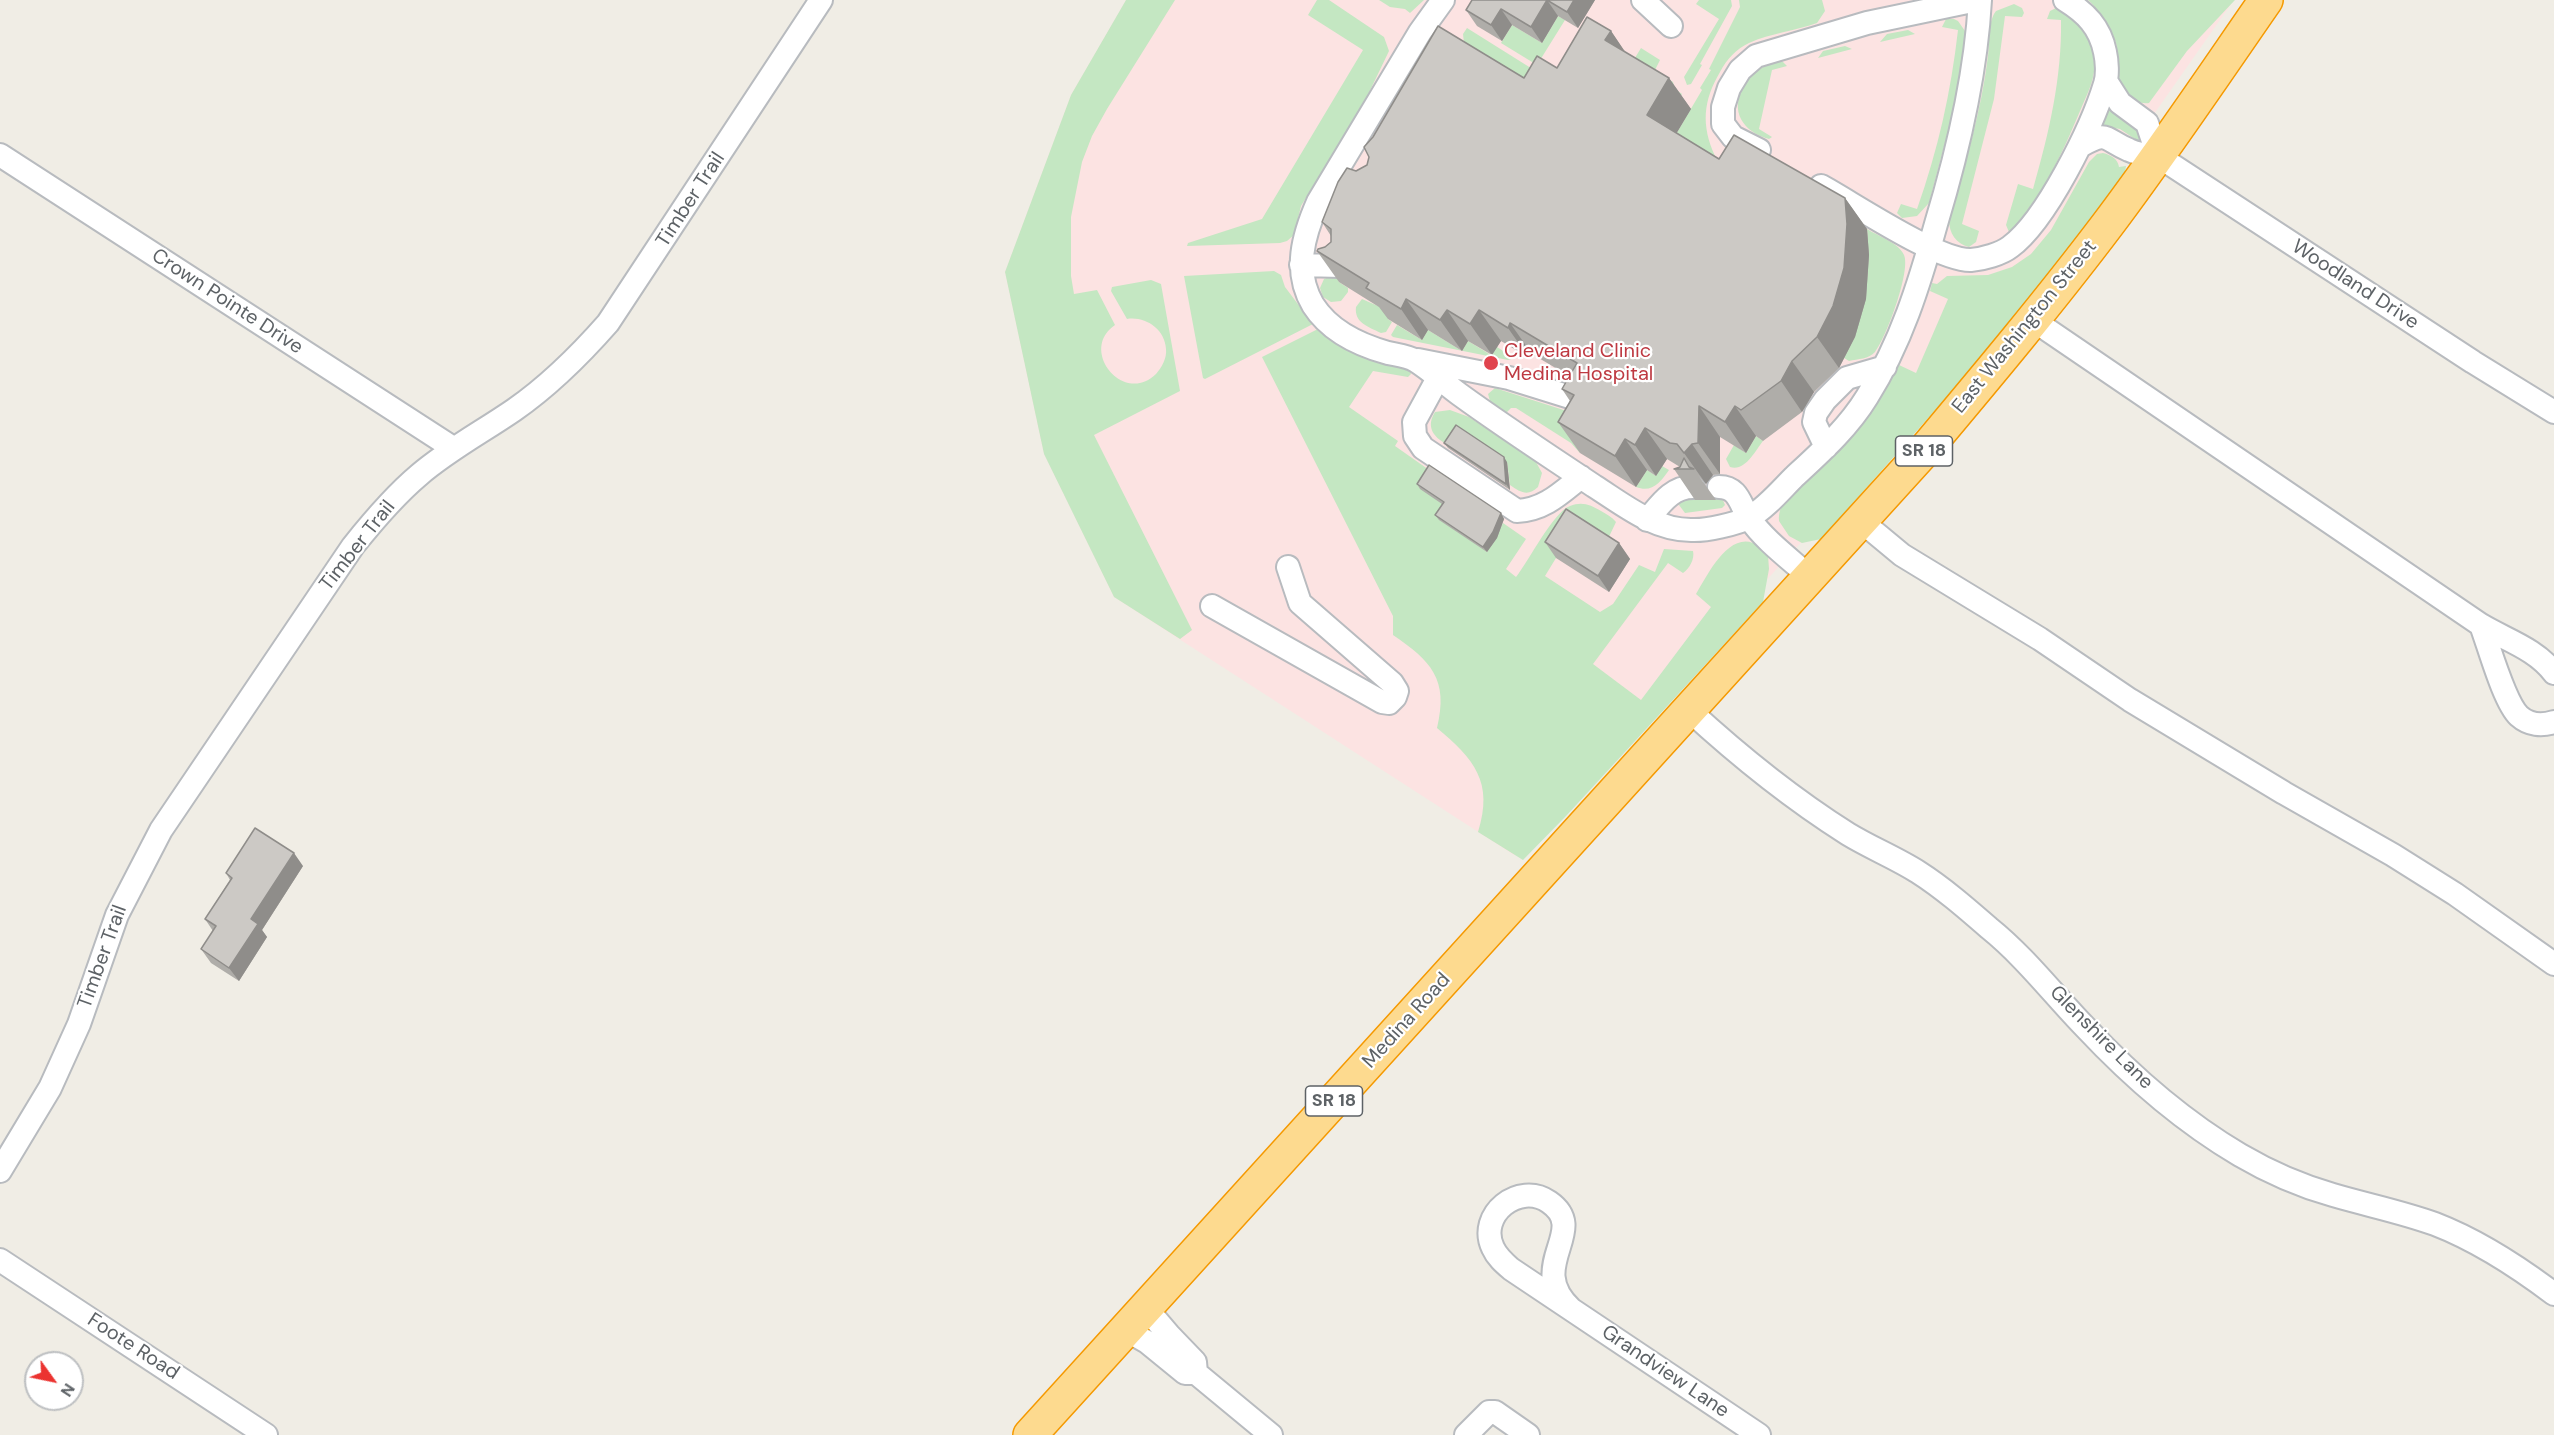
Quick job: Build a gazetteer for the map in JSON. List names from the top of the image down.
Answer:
{
  "streets": {
    "highway": ["East Washington Street", "SR 18", "Medina Road"],
    "street": [
      "Timber Trail",
      "Woodland Drive",
      "Crown Pointe Drive",
      "Glenshire Lane",
      "Foote Road",
      "Grandview Lane"
    ]
  },
  "crossings": [
    ["Timber Trail", "Crown Pointe Drive"],
    ["Woodland Drive", "East Washington Street"],
    ["East Washington Street", "Medina Road"],
    ["East Washington Street", "Glenshire Lane"]
  ],
  "places": ["Cleveland Clinic Medina Hospital"],
  "north": "bottom right"
}
